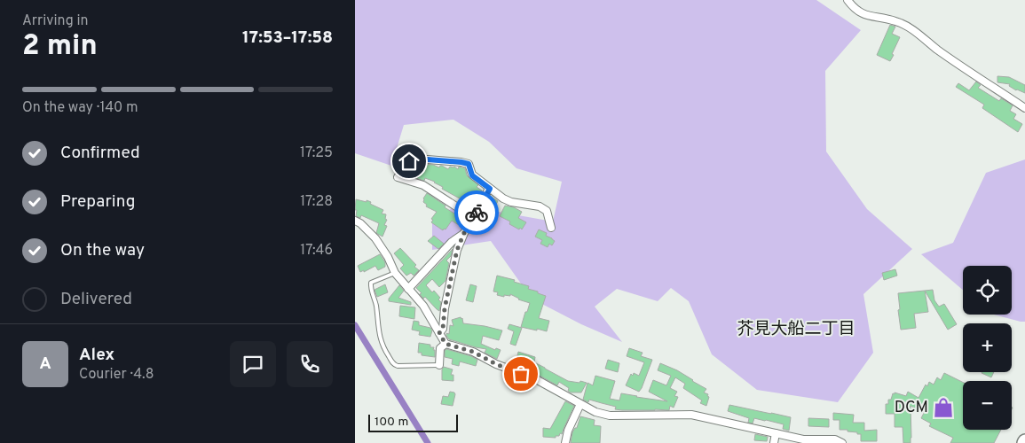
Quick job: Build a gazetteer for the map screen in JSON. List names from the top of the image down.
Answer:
{
  "districts": ["芥見大船二丁目"],
  "places": {
    "shop": ["DCM"]
  },
  "scale_bar": "100 m",
  "page": {
    "heading": ["2 min", "Arriving in", "17:53–17:58"],
    "panel": ["Alex", "Courier · 4.8"],
    "bar": "On the way · 140 m",
    "list": [
      ["Confirmed", "17:25"],
      ["Preparing", "17:28"],
      ["On the way", "17:46"],
      "Delivered"
    ],
    "map_buttons": ["+", "−"],
    "round": "A",
    "scale": "100 m"
  }
}
